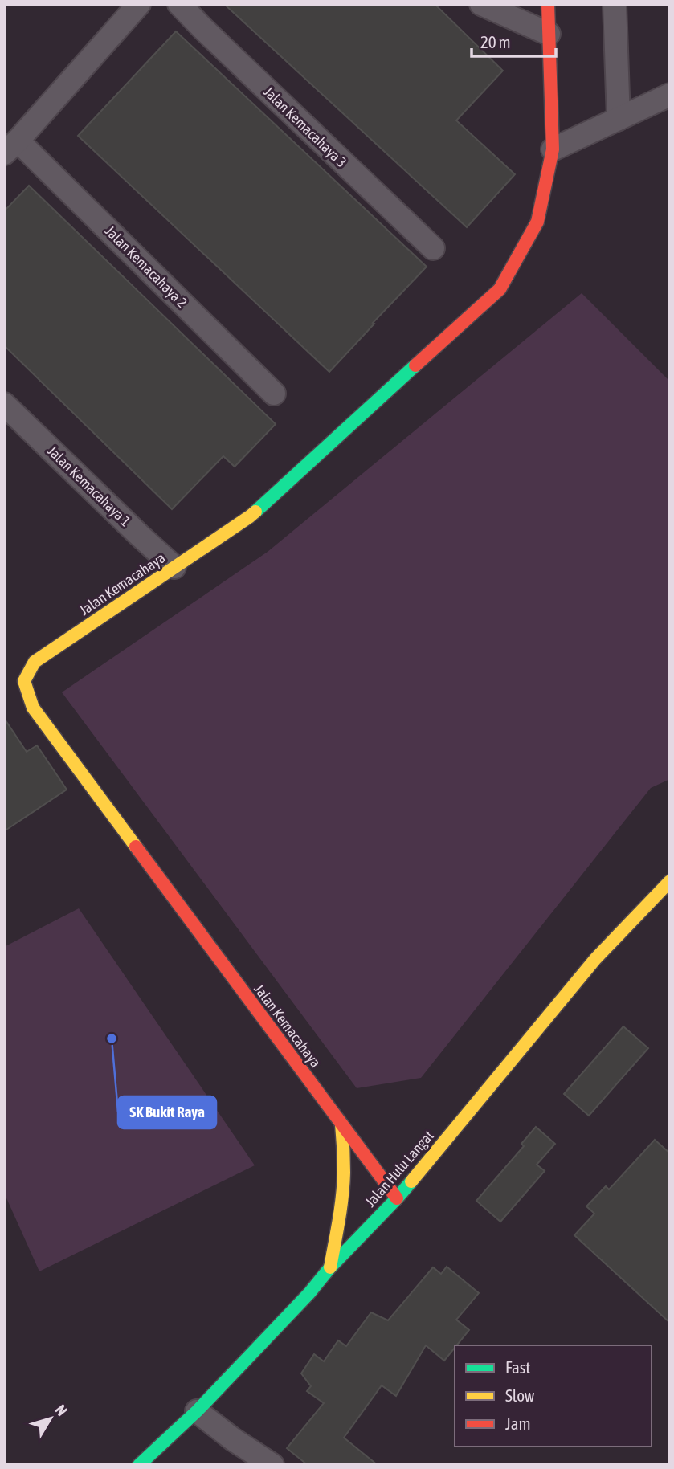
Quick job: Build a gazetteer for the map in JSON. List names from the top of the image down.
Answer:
{
  "streets": {
    "street": [
      "Jalan Kemacahaya 3",
      "Jalan Kemacahaya 2",
      "Jalan Kemacahaya 1",
      "Jalan Kemacahaya",
      "Jalan Hulu Langat"
    ]
  },
  "crossings": [
    ["Jalan Kemacahaya 1", "Jalan Kemacahaya"],
    ["Jalan Kemacahaya", "Jalan Hulu Langat"]
  ],
  "places": ["SK Bukit Raya"],
  "legend": ["Fast", "Slow", "Jam"],
  "scale_bar": "20 m",
  "north": "top right"
}
